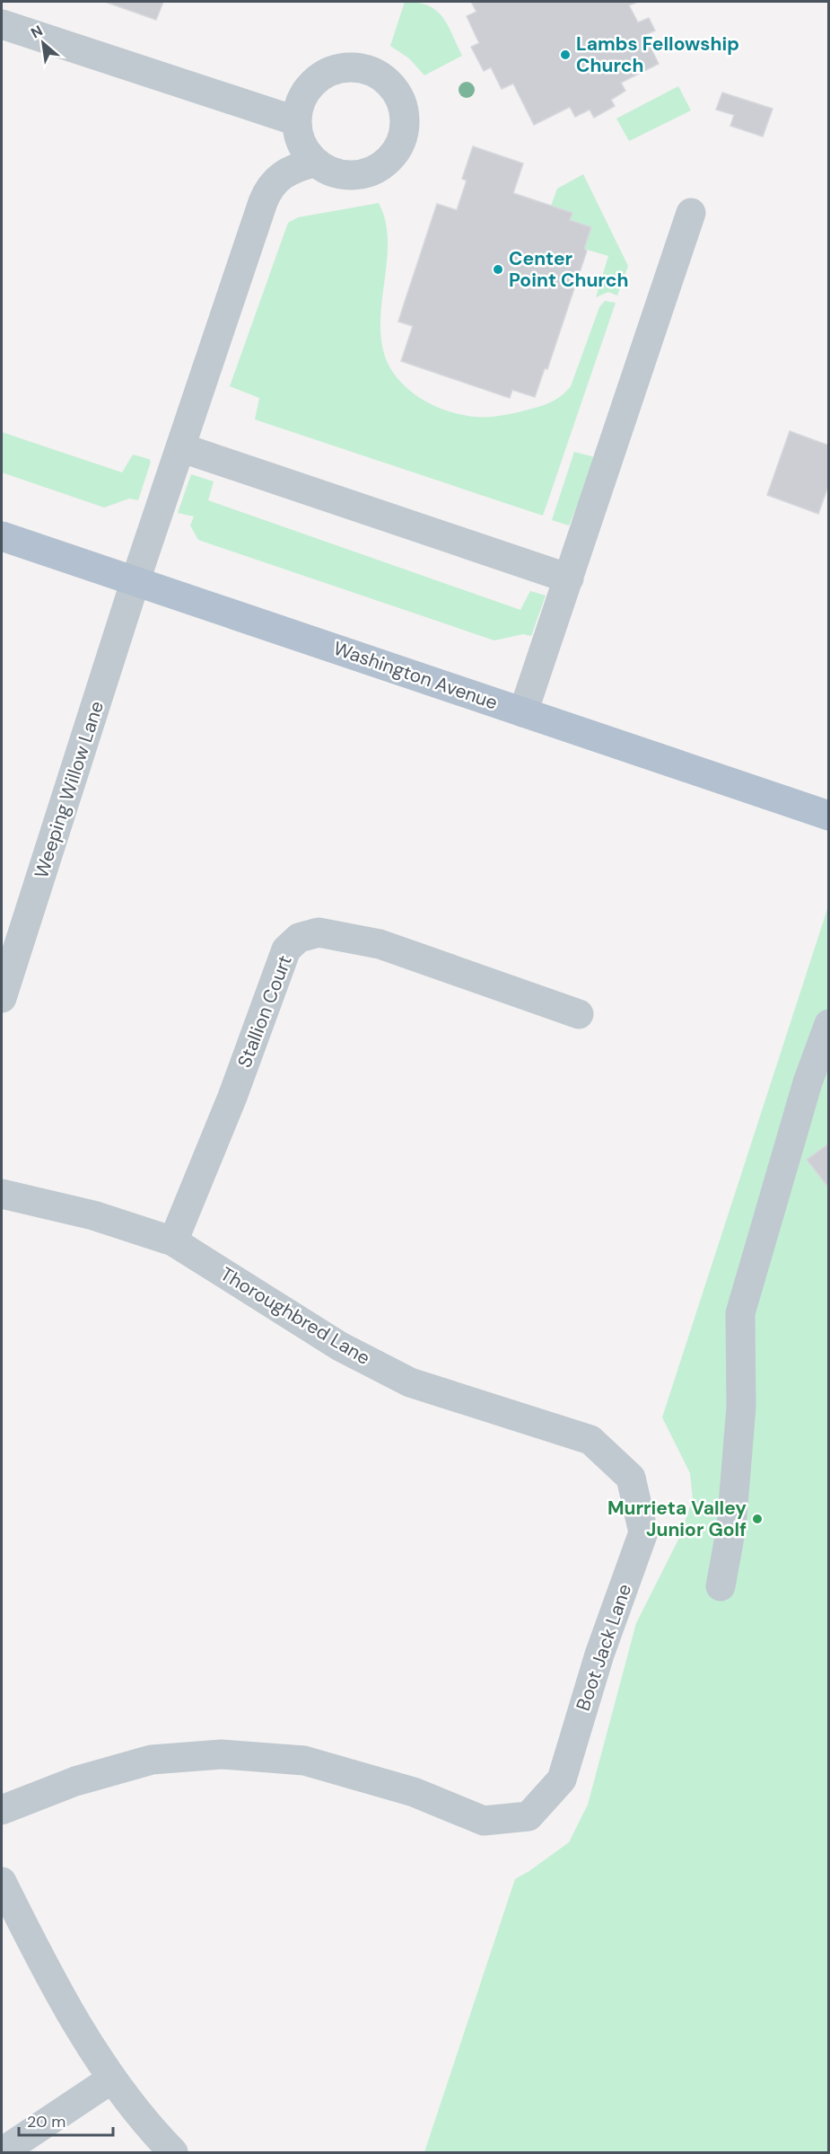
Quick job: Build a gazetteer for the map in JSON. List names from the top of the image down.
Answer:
{
  "streets": {
    "main road": ["Washington Avenue"],
    "street": [
      "Weeping Willow Lane",
      "Stallion Court",
      "Thoroughbred Lane",
      "Boot Jack Lane"
    ]
  },
  "crossings": [
    ["Washington Avenue", "Weeping Willow Lane"],
    ["Stallion Court", "Thoroughbred Lane"],
    ["Thoroughbred Lane", "Boot Jack Lane"]
  ],
  "places": ["Lambs Fellowship Church", "Center Point Church", "Murrieta Valley Junior Golf"],
  "scale_bar": "20 m",
  "north": "top left"
}
